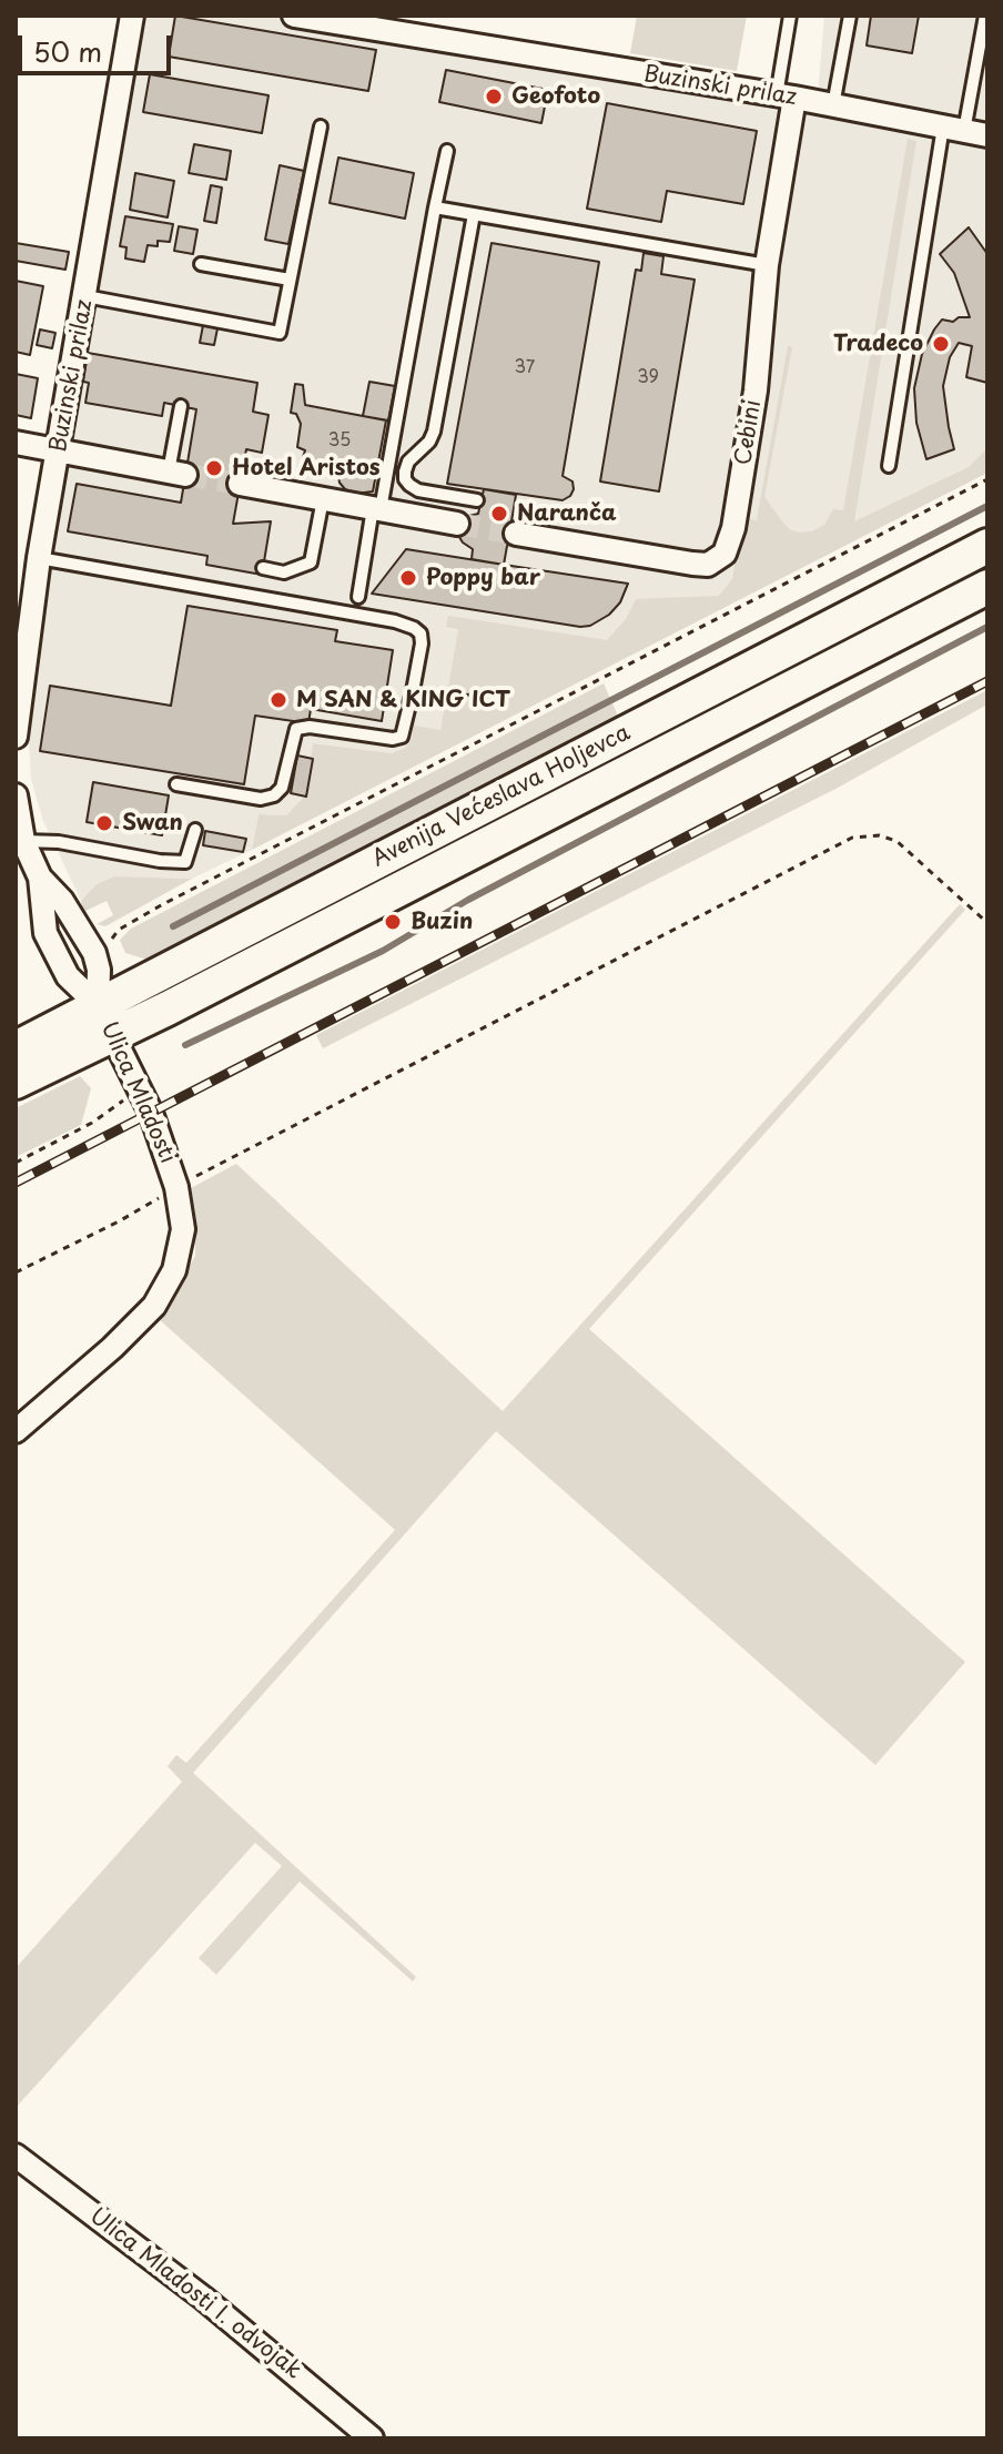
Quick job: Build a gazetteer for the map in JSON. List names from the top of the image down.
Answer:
{
  "streets": {
    "main road": ["Avenija Većeslava Holjevca"],
    "street": [
      "Buzinski prilaz",
      "Cebini",
      "Ulica Mladosti",
      "Ulica Mladosti I. odvojak"
    ]
  },
  "crossings": [
    ["Buzinski prilaz", "Cebini"],
    ["Avenija Većeslava Holjevca", "Ulica Mladosti"]
  ],
  "places": [
    "Geofoto",
    "Tradeco",
    "Hotel Aristos",
    "Naranča",
    "Poppy bar",
    "M SAN & KING ICT",
    "Swan",
    "Buzin"
  ],
  "house_numbers": ["37", "39", "35"],
  "scale_bar": "50 m"
}
